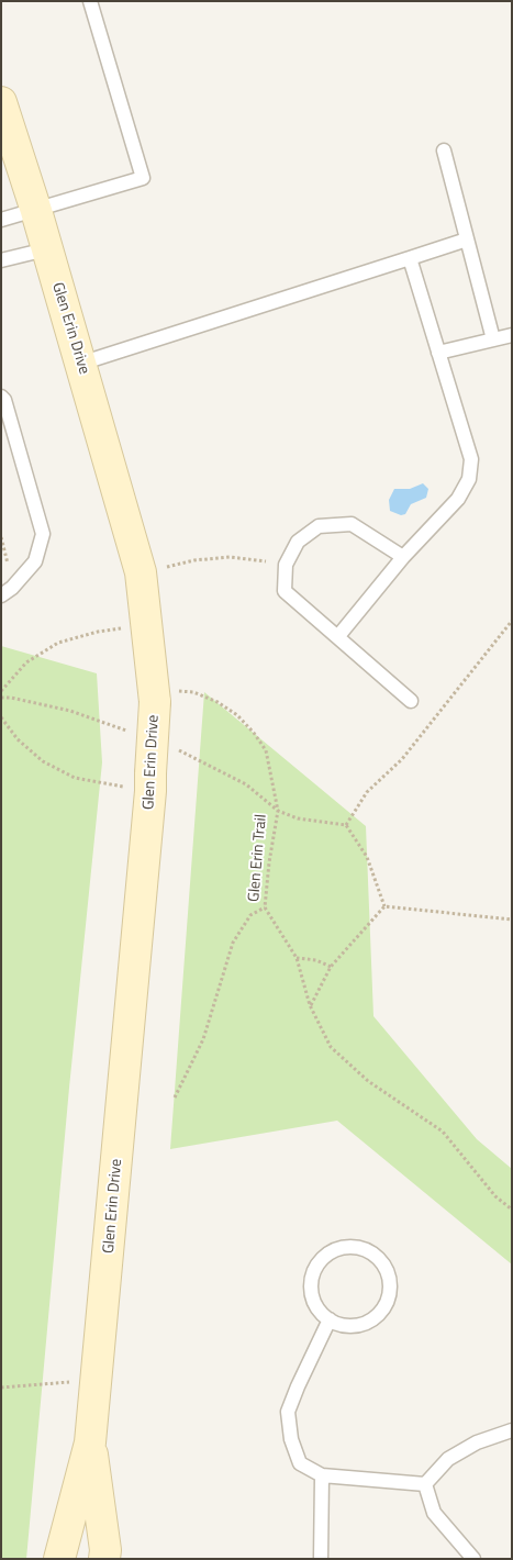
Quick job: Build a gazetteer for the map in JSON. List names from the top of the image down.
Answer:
{
  "streets": {
    "street": ["Glen Erin Drive"],
    "path": ["Glen Erin Trail"]
  }
}
